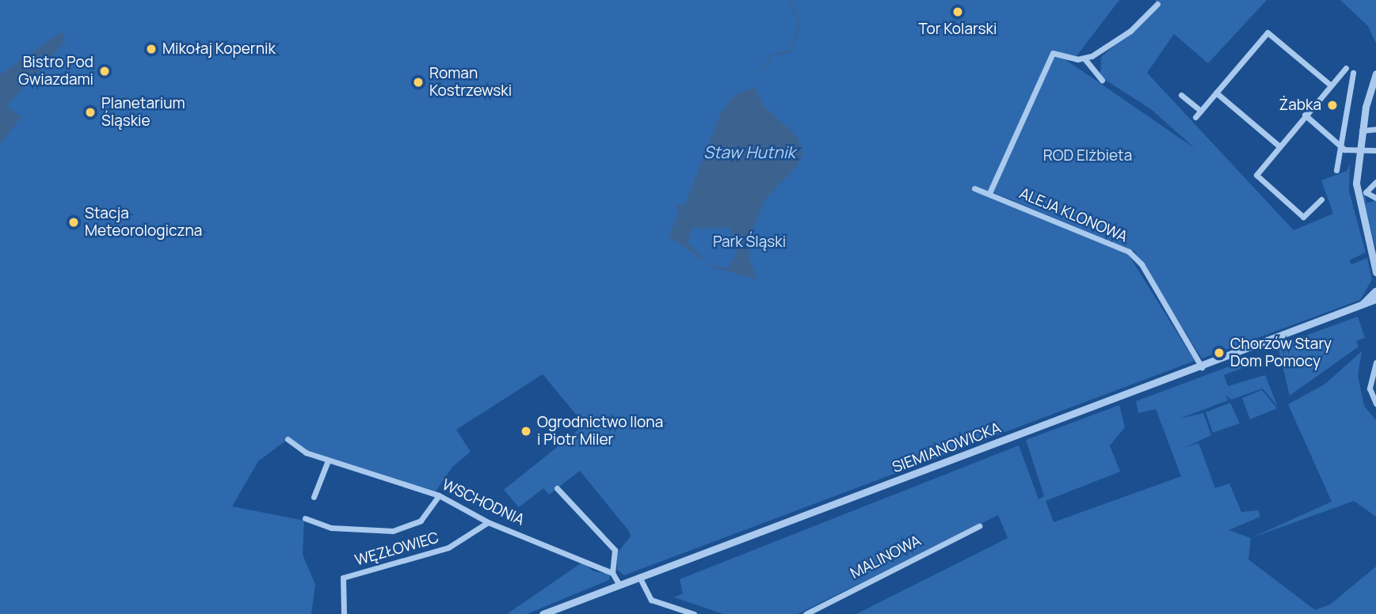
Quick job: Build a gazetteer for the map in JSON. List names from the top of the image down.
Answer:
{
  "streets": {
    "street": [
      "ALEJA KLONOWA",
      "SIEMIANOWICKA",
      "WSCHODNIA",
      "WĘZŁOWIEC",
      "MALINOWA"
    ]
  },
  "crossings": [
    ["ALEJA KLONOWA", "SIEMIANOWICKA"],
    ["WSCHODNIA", "WĘZŁOWIEC"]
  ],
  "water": ["Staw Hutnik"],
  "parks": ["ROD Elżbieta", "Park Śląski"],
  "places": [
    "Tor Kolarski",
    "Mikołaj Kopernik",
    "Bistro Pod Gwiazdami",
    "Roman Kostrzewski",
    "Żabka",
    "Planetarium Śląskie",
    "Stacja Meteorologiczna",
    "Chorzów Stary Dom Pomocy",
    "Ogrodnictwo Ilona i Piotr Miler"
  ]
}
